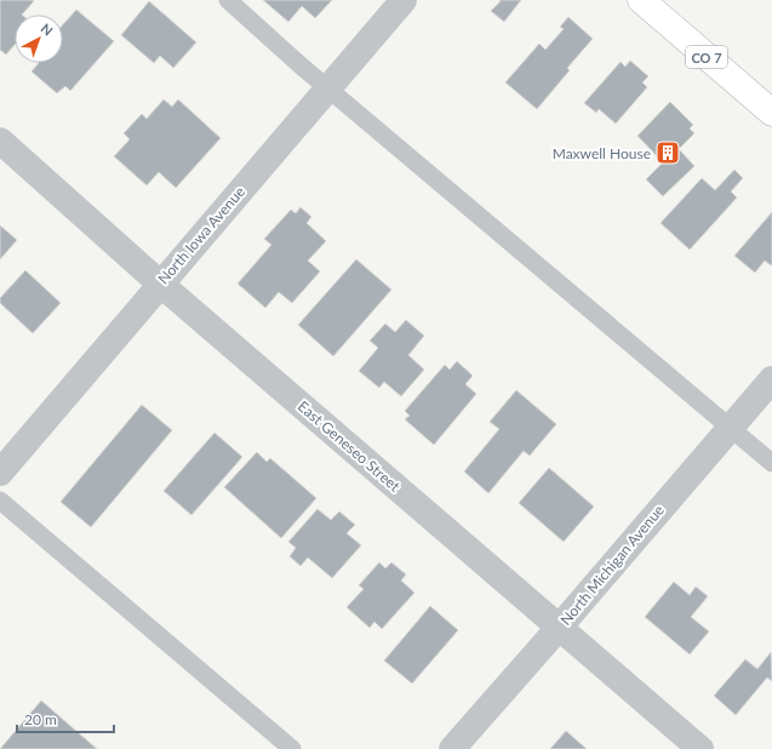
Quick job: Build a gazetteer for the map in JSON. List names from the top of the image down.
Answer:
{
  "streets": {
    "main road": ["CO 7"],
    "street": ["North Iowa Avenue", "East Geneseo Street", "North Michigan Avenue"]
  },
  "crossings": [
    ["North Iowa Avenue", "East Geneseo Street"],
    ["East Geneseo Street", "North Michigan Avenue"]
  ],
  "places": {
    "building": ["Maxwell House"]
  },
  "scale_bar": "20 m",
  "north": "top right"
}
